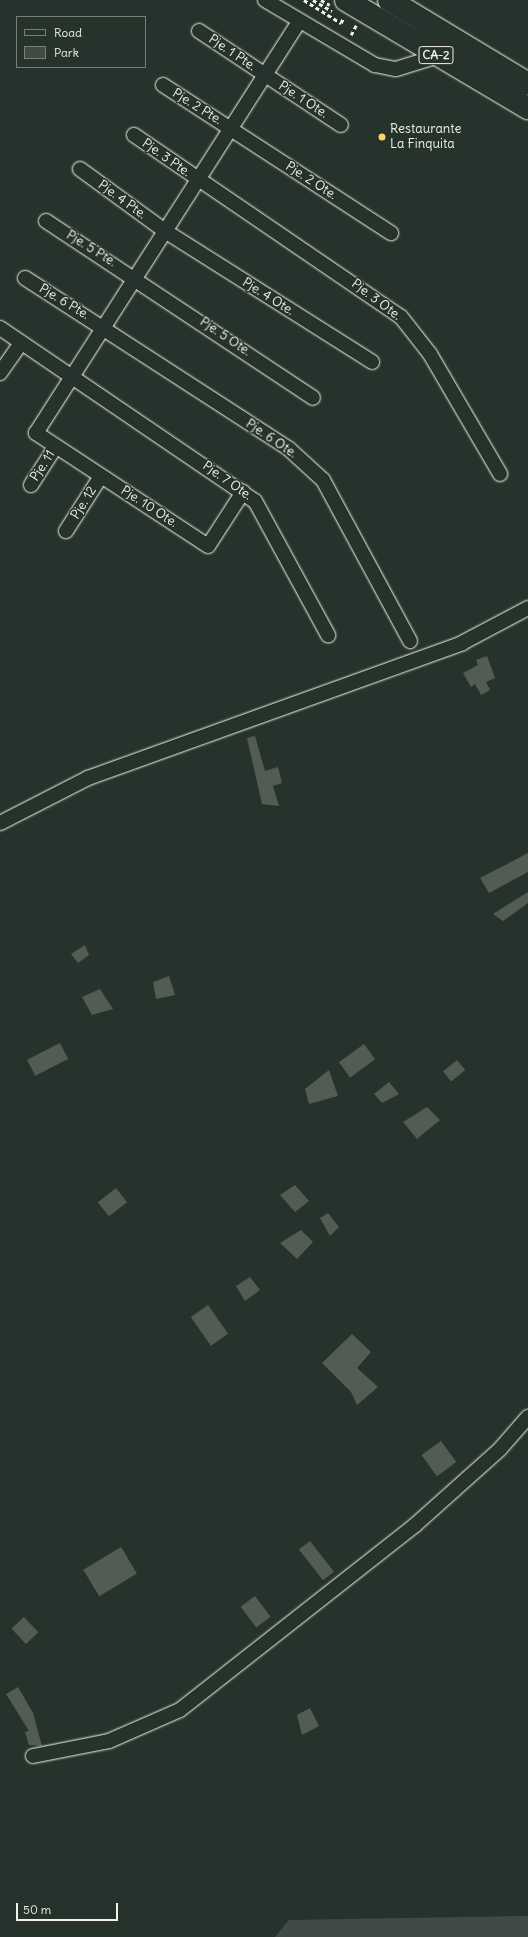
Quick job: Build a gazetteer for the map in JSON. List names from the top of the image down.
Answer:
{
  "streets": {
    "main road": ["CA-2"],
    "street": [
      "Pje. 1 Pte.",
      "Pje. 1 Ote.",
      "Pje. 2 Pte.",
      "Pje. 3 Pte.",
      "Pje. 2 Ote.",
      "Pje. 4 Pte.",
      "Pje. 5 Pte.",
      "Pje. 4 Ote.",
      "Pje. 3 Ote.",
      "Pje. 6 Pte.",
      "Pje. 5 Ote.",
      "Pje. 6 Ote.",
      "Pje. 11",
      "Pje. 7 Ote.",
      "Pje. 12",
      "Pje. 10 Ote."
    ]
  },
  "crossings": [
    ["Pje. 1 Pte.", "Pje. 1 Ote."],
    ["Pje. 2 Pte.", "Pje. 2 Ote."],
    ["Pje. 3 Pte.", "Pje. 3 Ote."],
    ["Pje. 4 Pte.", "Pje. 4 Ote."],
    ["Pje. 5 Pte.", "Pje. 5 Ote."],
    ["Pje. 6 Pte.", "Pje. 6 Ote."],
    ["Pje. 11", "Pje. 10 Ote."],
    ["Pje. 7 Ote.", "Pje. 10 Ote."],
    ["Pje. 12", "Pje. 10 Ote."]
  ],
  "places": ["Restaurante La Finquita"],
  "legend": ["Road", "Park"],
  "scale_bar": "50 m"
}
